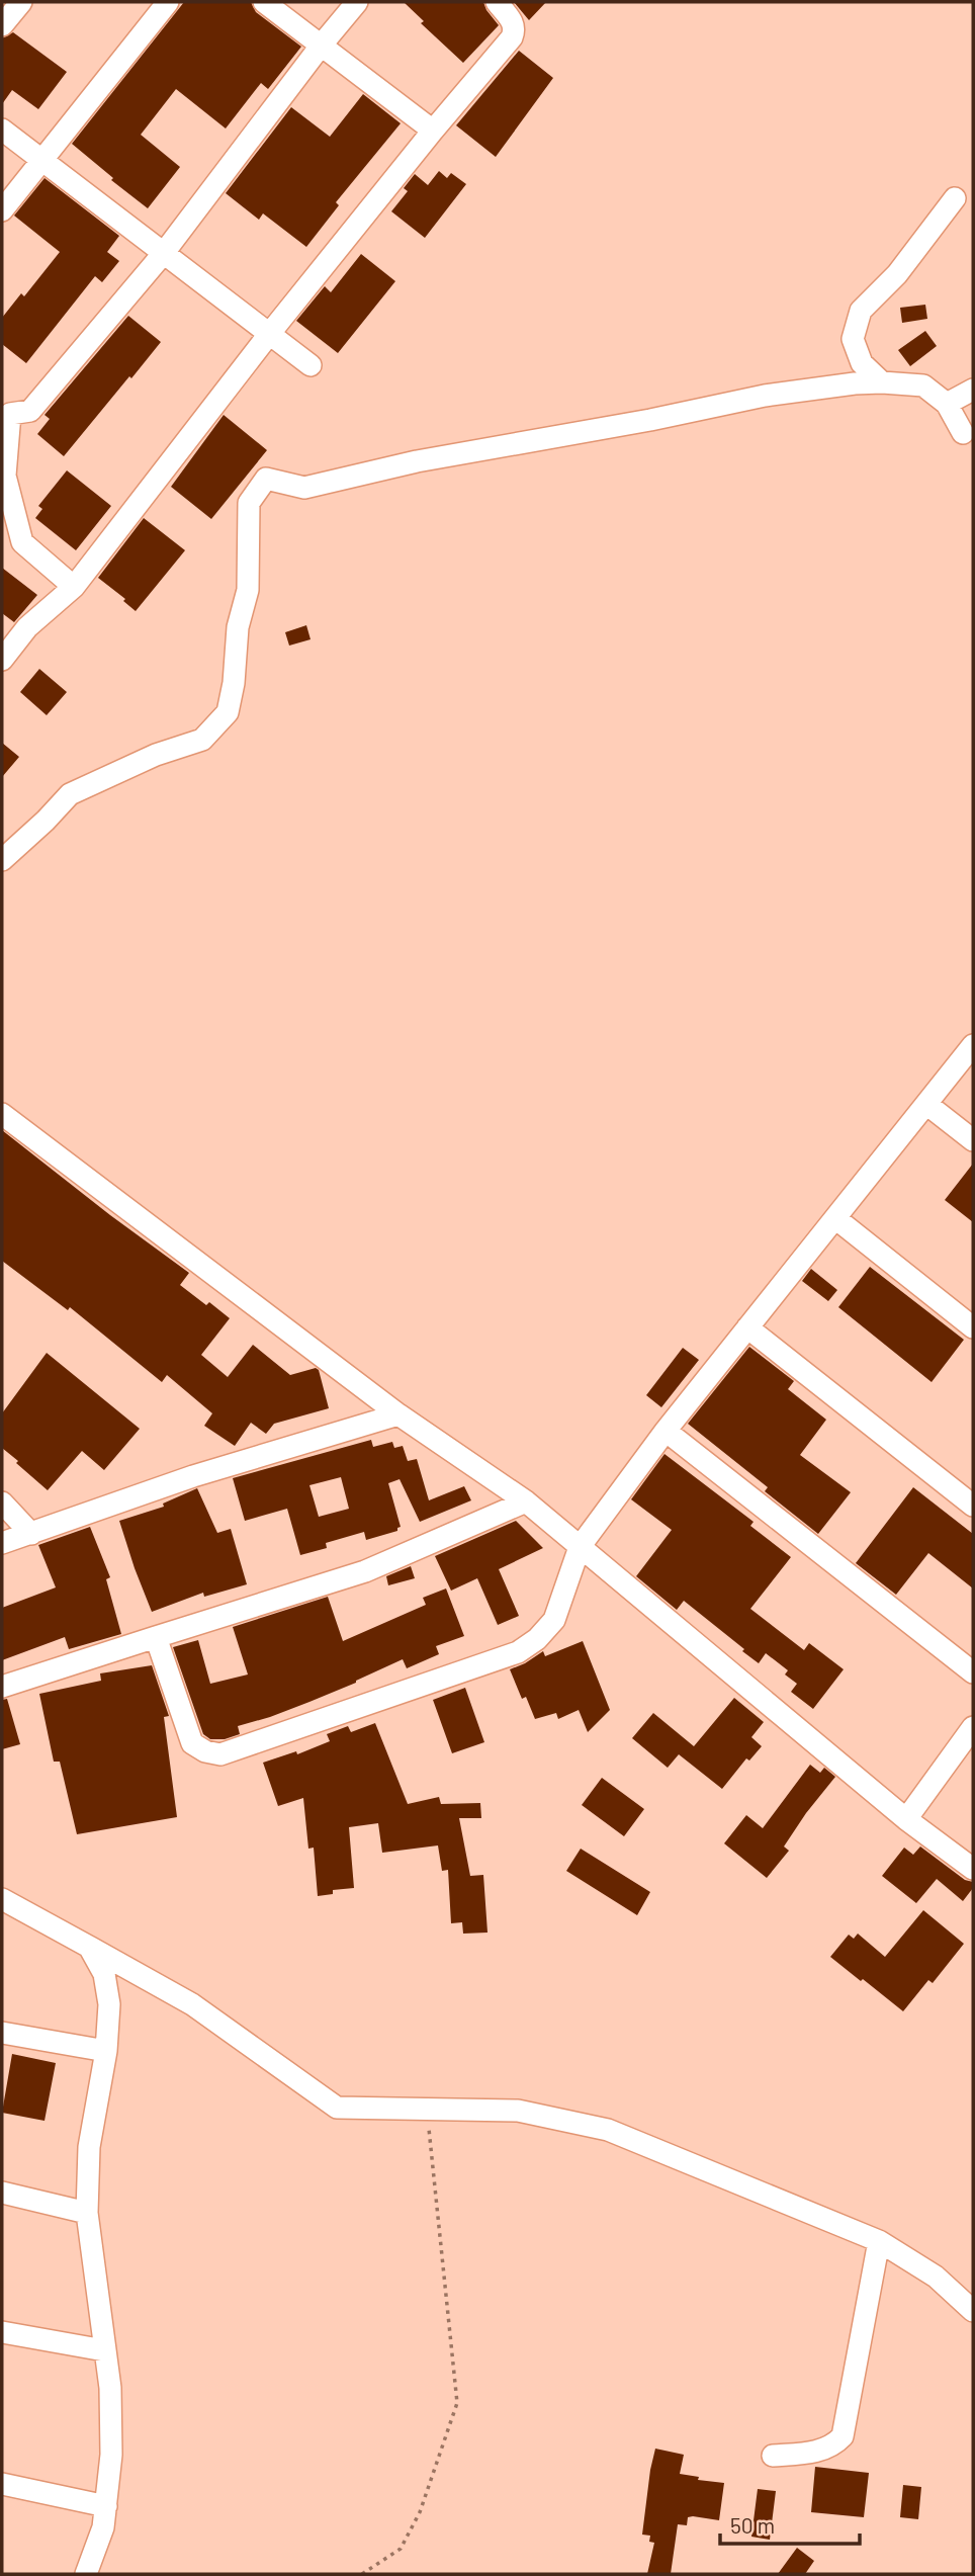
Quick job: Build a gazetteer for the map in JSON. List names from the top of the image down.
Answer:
{
  "scale_bar": "50 m"
}
